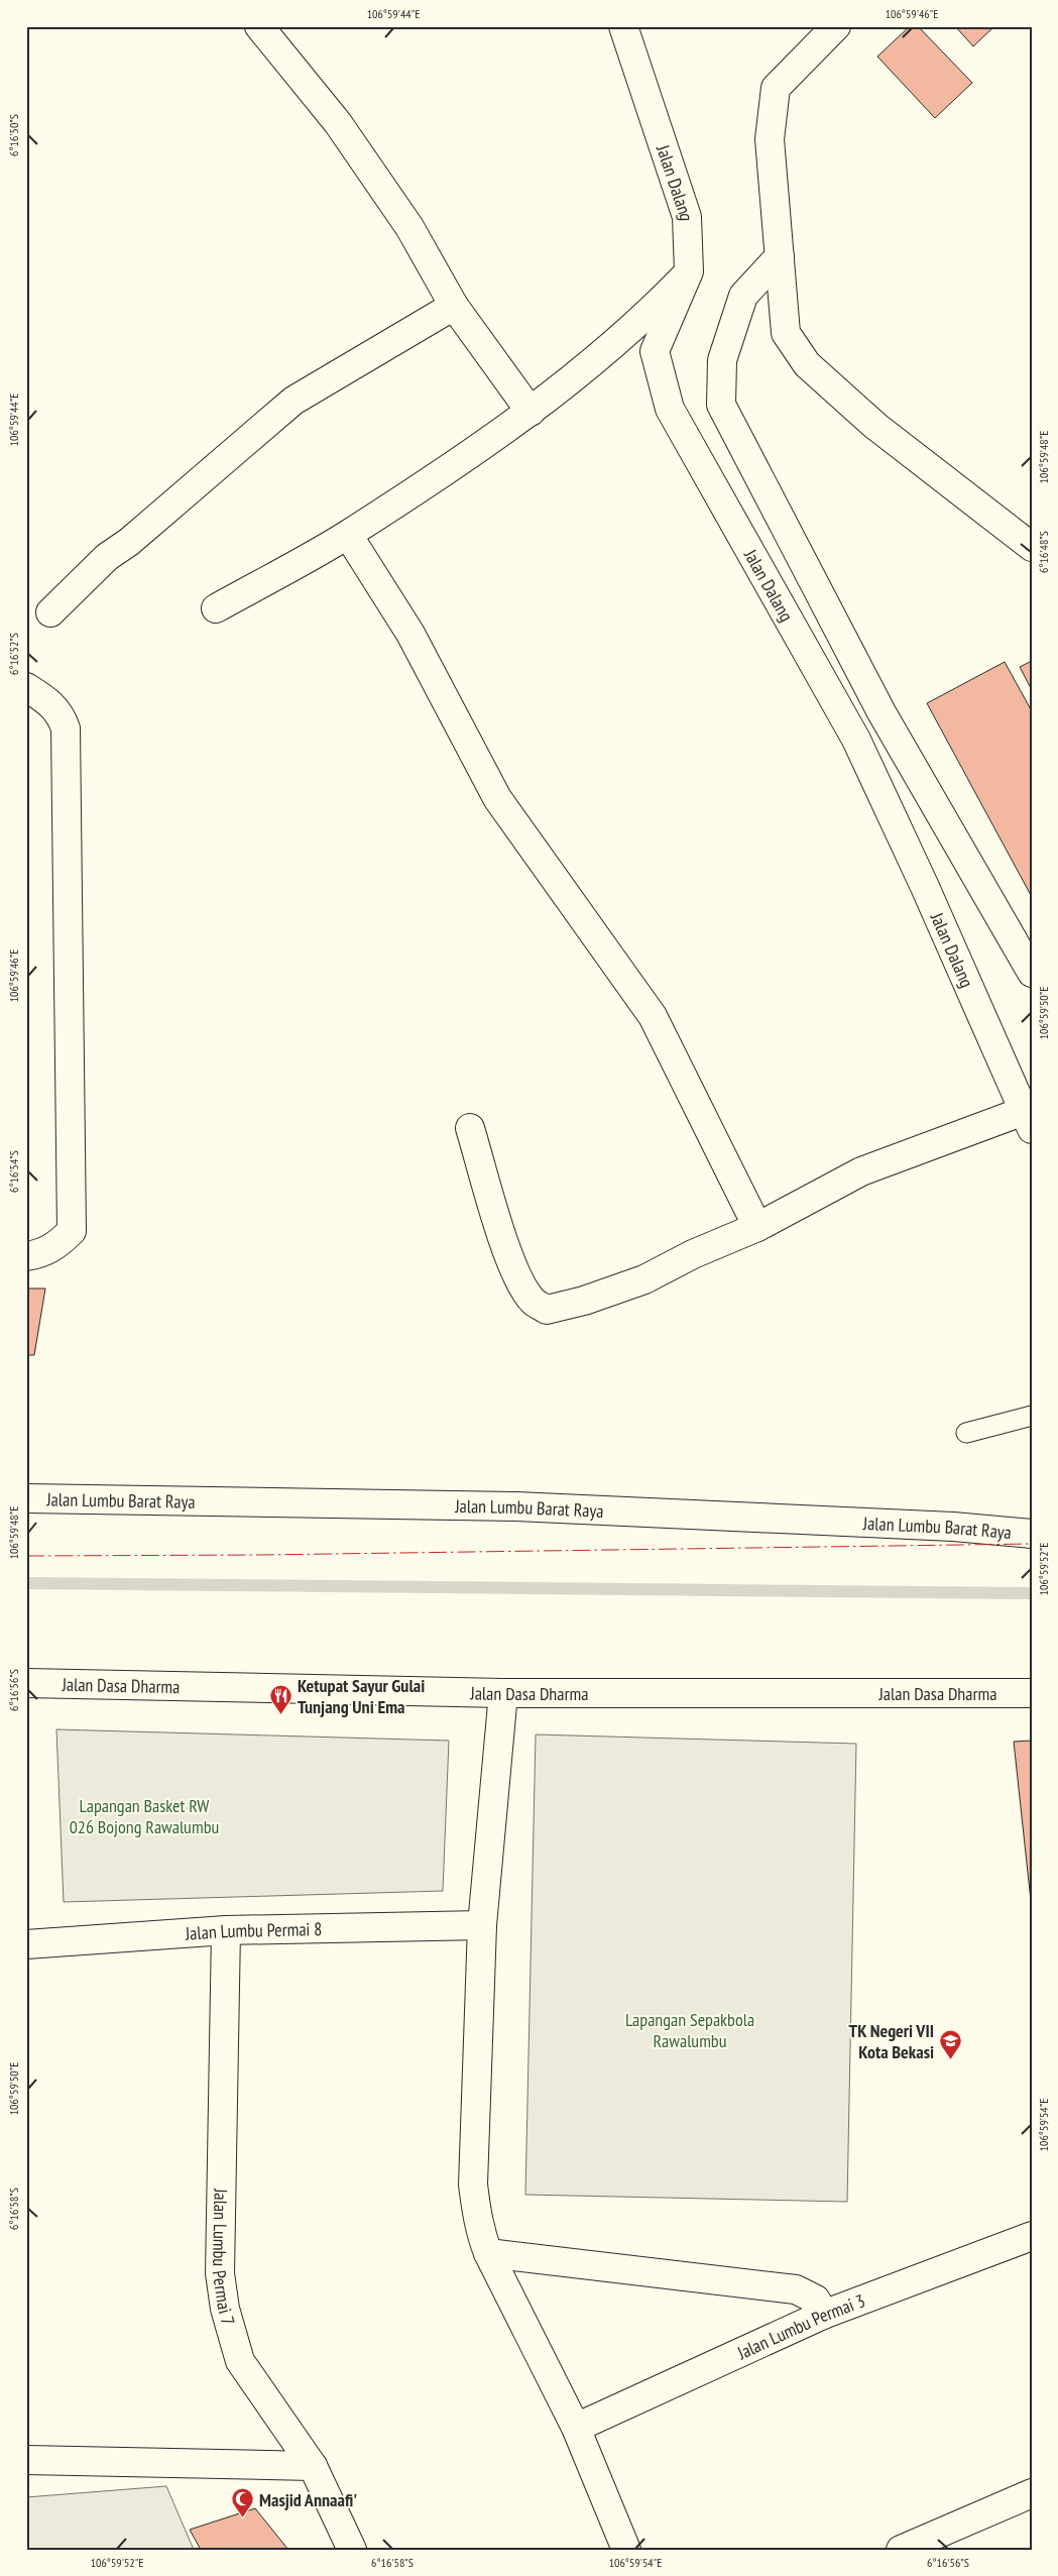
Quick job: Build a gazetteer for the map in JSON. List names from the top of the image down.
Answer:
{
  "streets": {
    "street": [
      "Jalan Dalang",
      "Jalan Lumbu Barat Raya",
      "Jalan Dasa Dharma",
      "Jalan Lumbu Permai 8",
      "Jalan Lumbu Permai 7",
      "Jalan Lumbu Permai 3"
    ]
  },
  "crossings": [
    ["Jalan Lumbu Permai 8", "Jalan Lumbu Permai 7"]
  ],
  "parks": ["Lapangan Basket RW 026 Bojong Rawalumbu", "Lapangan Sepakbola Rawalumbu"],
  "places": {
    "restaurant": ["Ketupat Sayur Gulai Tunjang Uni Ema"],
    "school or university": ["TK Negeri VII Kota Bekasi"],
    "mosque": ["Masjid Annaafi'"]
  },
  "coordinates": [
    "106°59'44\"E",
    "106°59'46\"E",
    "6°16'50\"S",
    "106°59'48\"E",
    "6°16'48\"S",
    "6°16'52\"S",
    "106°59'50\"E",
    "6°16'54\"S",
    "106°59'52\"E",
    "6°16'56\"S",
    "106°59'54\"E",
    "6°16'58\"S"
  ]
}
